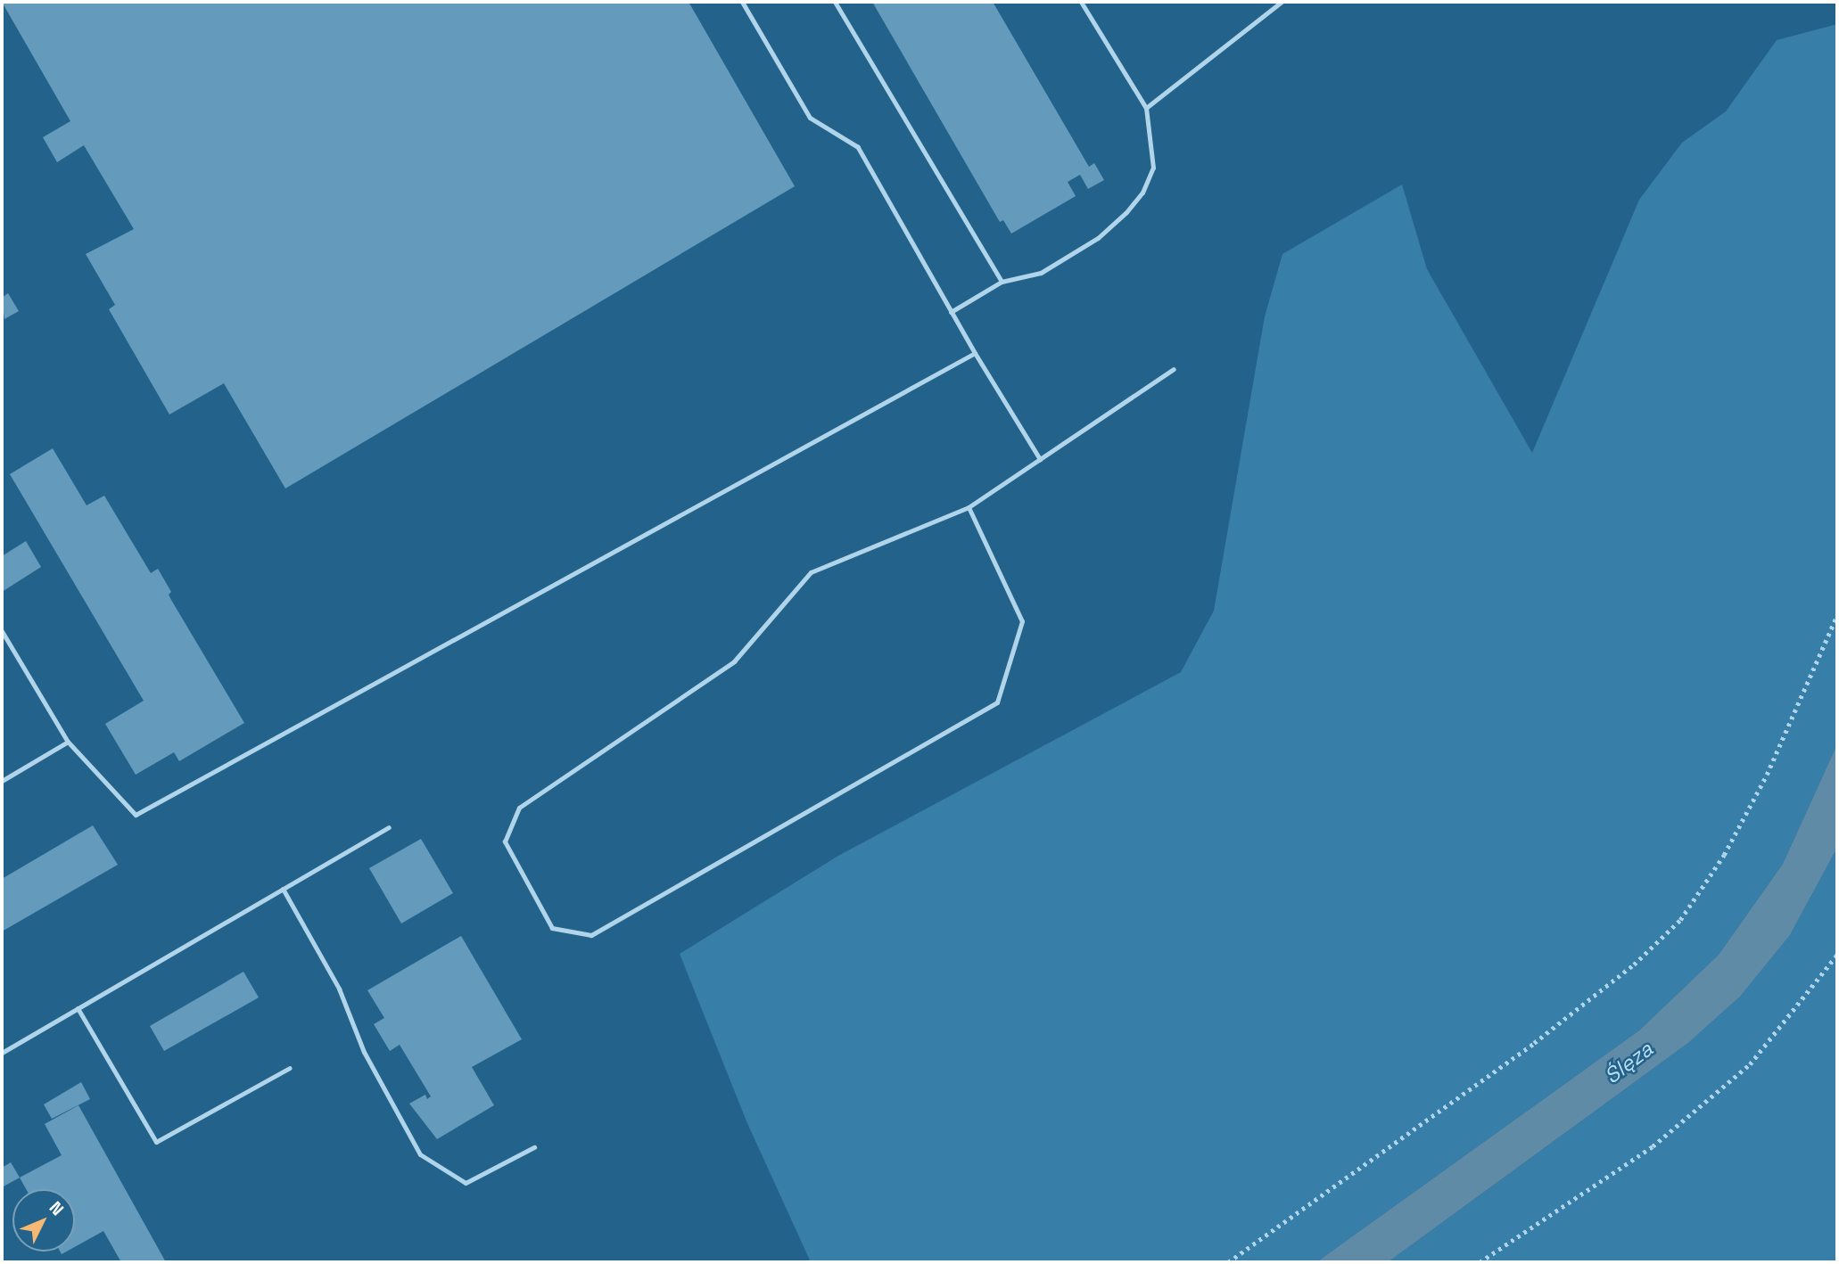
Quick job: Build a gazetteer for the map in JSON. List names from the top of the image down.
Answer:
{
  "water": ["Ślęza"],
  "north": "top right"
}
